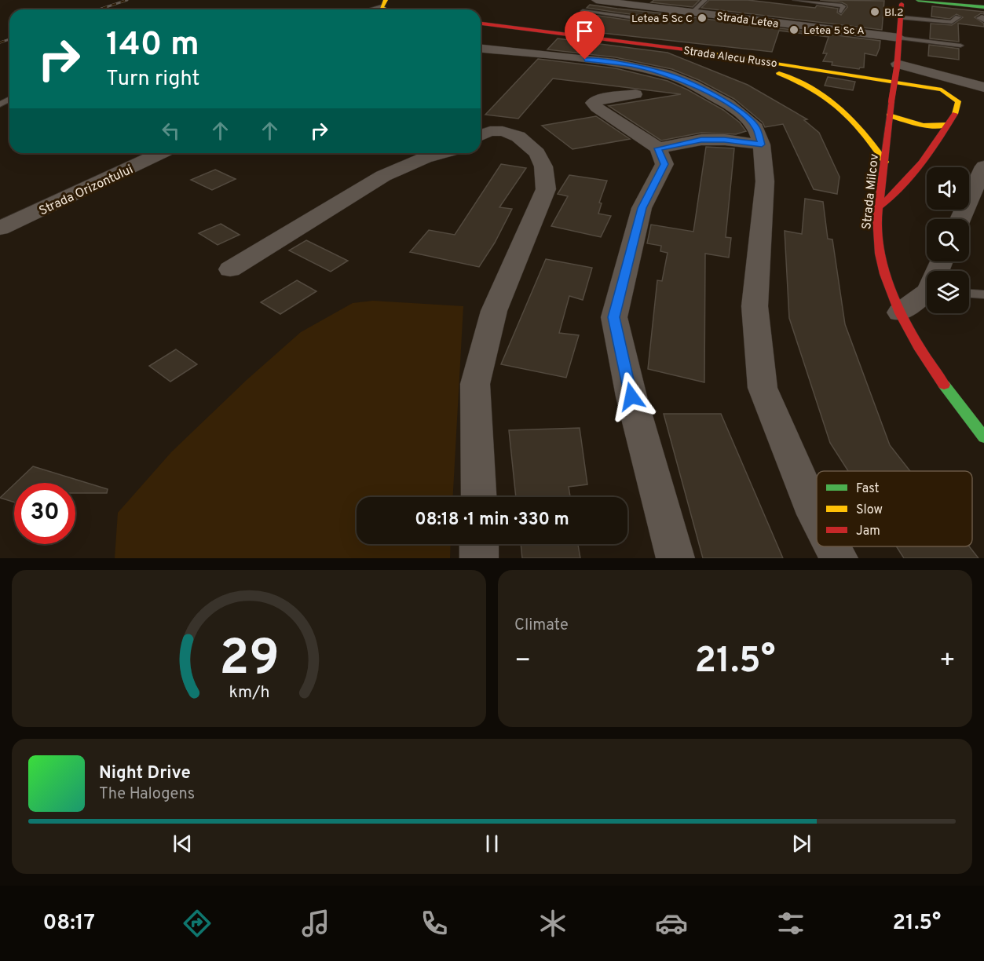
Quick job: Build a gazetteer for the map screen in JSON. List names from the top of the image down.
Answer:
{
  "streets": {
    "street": [
      "Strada Letea",
      "Strada Alecu Russo",
      "Strada Orizontului",
      "Strada Milcov"
    ]
  },
  "crossings": [
    ["Strada Letea", "Strada Milcov"],
    ["Strada Alecu Russo", "Strada Milcov"]
  ],
  "places": ["Bl.2", "Letea 5 Sc C", "Letea 5 Sc A"],
  "legend": ["Fast", "Slow", "Jam"],
  "page": {
    "turn": ["140 m", "Turn right"],
    "limit": "30",
    "trip": "08:18 · 1 min · 330 m",
    "tile": "Climate",
    "heat": ["−", "21.5°", "+"],
    "song": ["Night Drive", "The Halogens"],
    "tabs": ["08:17", "21.5°"],
    "gauge": ["29", "km/h"]
  }
}
